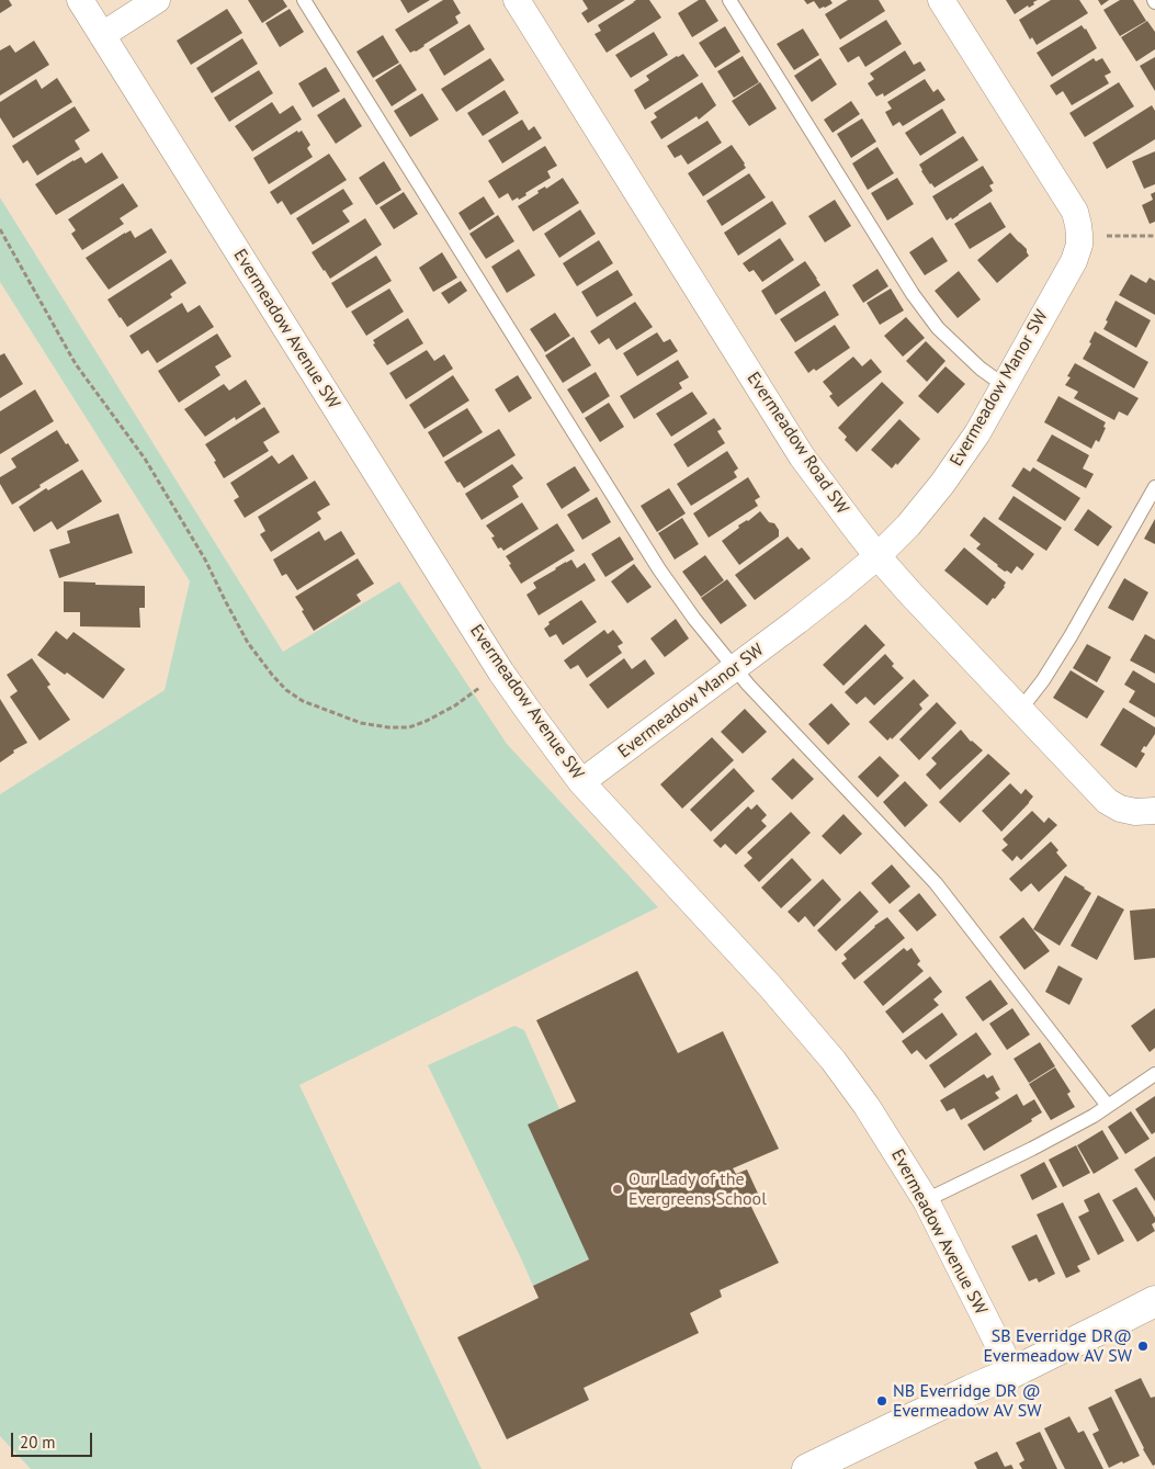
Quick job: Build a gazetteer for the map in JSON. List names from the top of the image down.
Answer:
{
  "streets": {
    "street": ["Evermeadow Avenue SW", "Evermeadow Manor SW", "Evermeadow Road SW"]
  },
  "crossings": [
    ["Evermeadow Avenue SW", "Evermeadow Manor SW"],
    ["Evermeadow Manor SW", "Evermeadow Road SW"]
  ],
  "places": ["Our Lady of the Evergreens School", "SB Everridge DR@ Evermeadow AV SW", "NB Everridge DR @ Evermeadow AV SW"],
  "scale_bar": "20 m"
}
